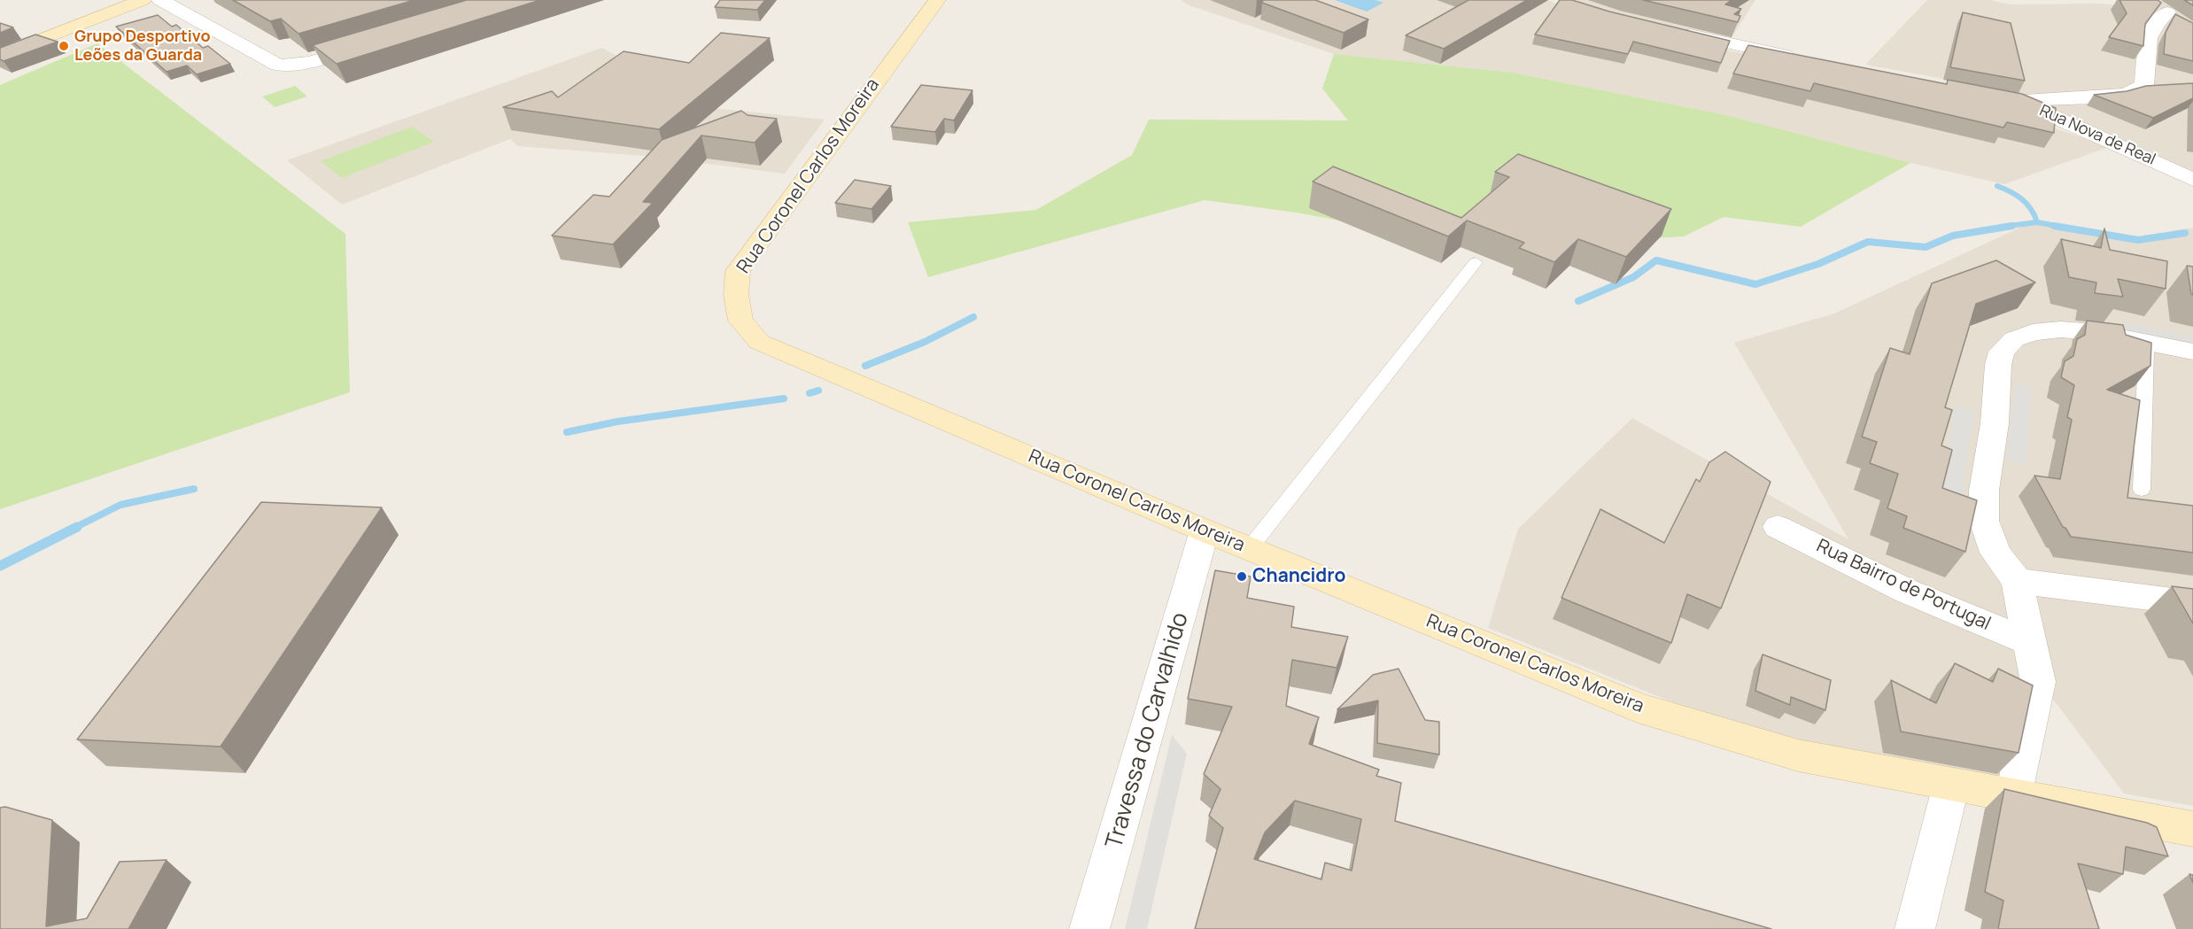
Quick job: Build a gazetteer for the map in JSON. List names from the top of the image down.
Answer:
{
  "streets": {
    "main road": ["Rua Coronel Carlos Moreira"],
    "street": ["Rua Nova de Real", "Rua Bairro de Portugal", "Travessa do Carvalhido"]
  },
  "crossings": [
    ["Rua Coronel Carlos Moreira", "Travessa do Carvalhido"]
  ],
  "places": ["Grupo Desportivo Leões da Guarda", "Chancidro"]
}
